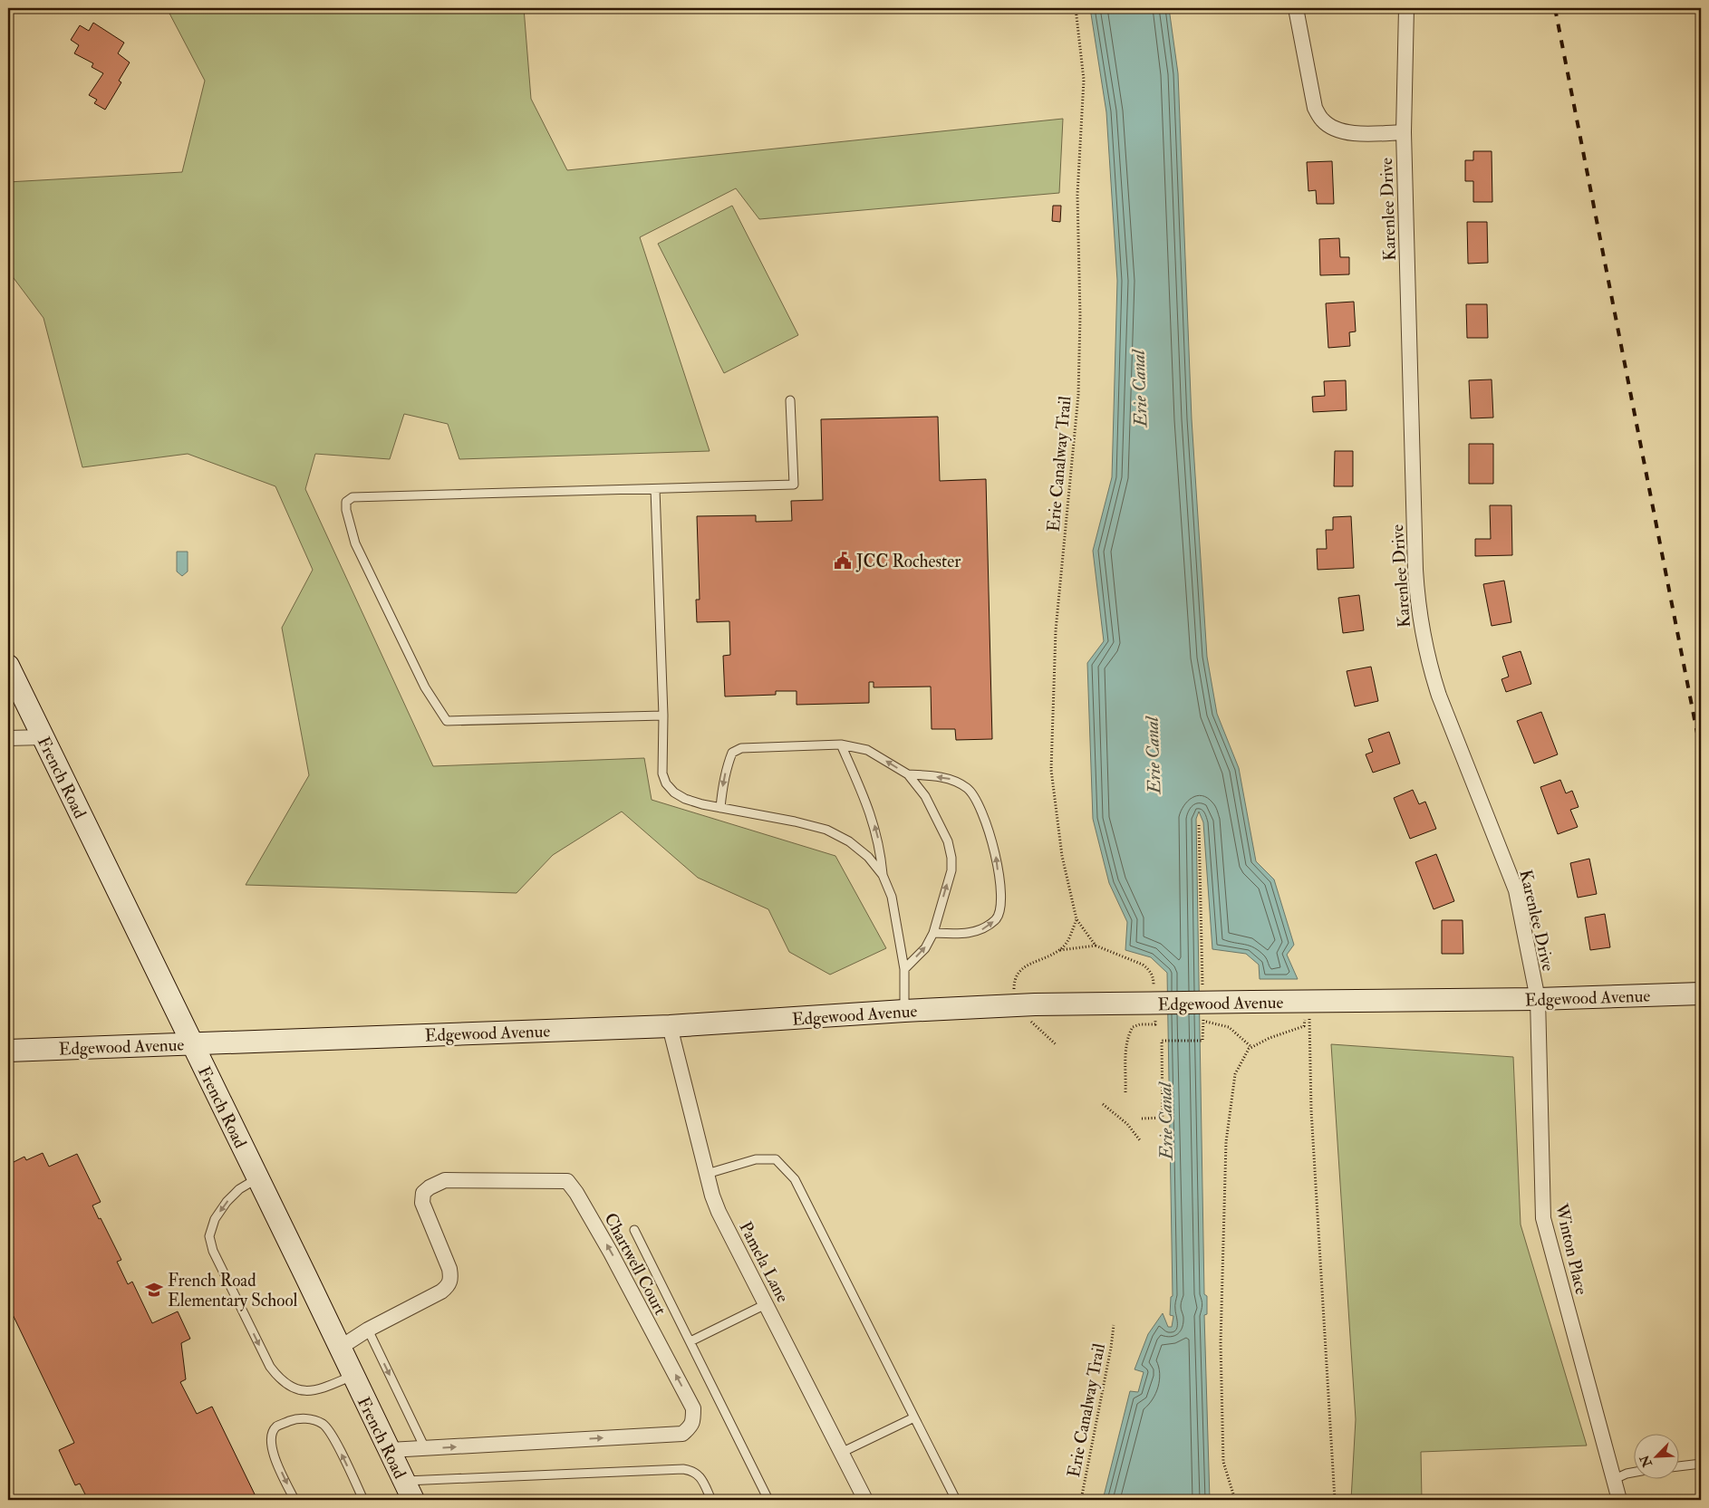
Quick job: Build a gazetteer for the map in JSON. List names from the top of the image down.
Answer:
{
  "streets": {
    "street": [
      "Karenlee Drive",
      "French Road",
      "Edgewood Avenue",
      "Winton Place",
      "Pamela Lane",
      "Chartwell Court"
    ],
    "path": ["Erie Canalway Trail"]
  },
  "crossings": [
    ["Karenlee Drive", "Edgewood Avenue"],
    ["Karenlee Drive", "Winton Place"],
    ["French Road", "Edgewood Avenue"],
    ["French Road", "Chartwell Court"],
    ["Edgewood Avenue", "Winton Place"],
    ["Edgewood Avenue", "Pamela Lane"]
  ],
  "water": ["Erie Canal"],
  "places": {
    "public building": ["JCC Rochester"],
    "school or university": ["French Road Elementary School"]
  },
  "north": "bottom left"
}
